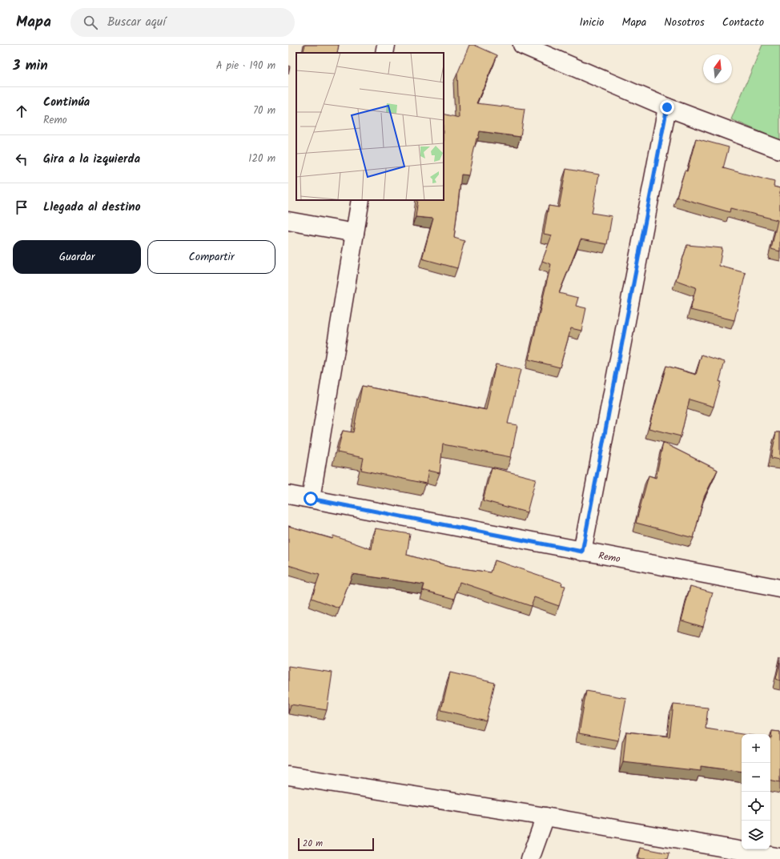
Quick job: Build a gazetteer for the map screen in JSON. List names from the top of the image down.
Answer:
{
  "streets": {
    "street": ["Remo"]
  },
  "scale_bar": "20 m",
  "north": "top",
  "page": {
    "header": "Mapa",
    "search": "Buscar aquí",
    "nav": [
      "Inicio",
      "Mapa",
      "Nosotros",
      "Contacto"
    ],
    "heading": ["3 min", "A pie · 190 m"],
    "list": [
      ["Continúa", "Remo", "70 m"],
      ["Gira a la izquierda", "120 m"],
      "Llegada al destino"
    ],
    "buttons": ["Guardar", "Compartir"],
    "map_buttons": ["+", "−"],
    "scale": "20 m"
  }
}
